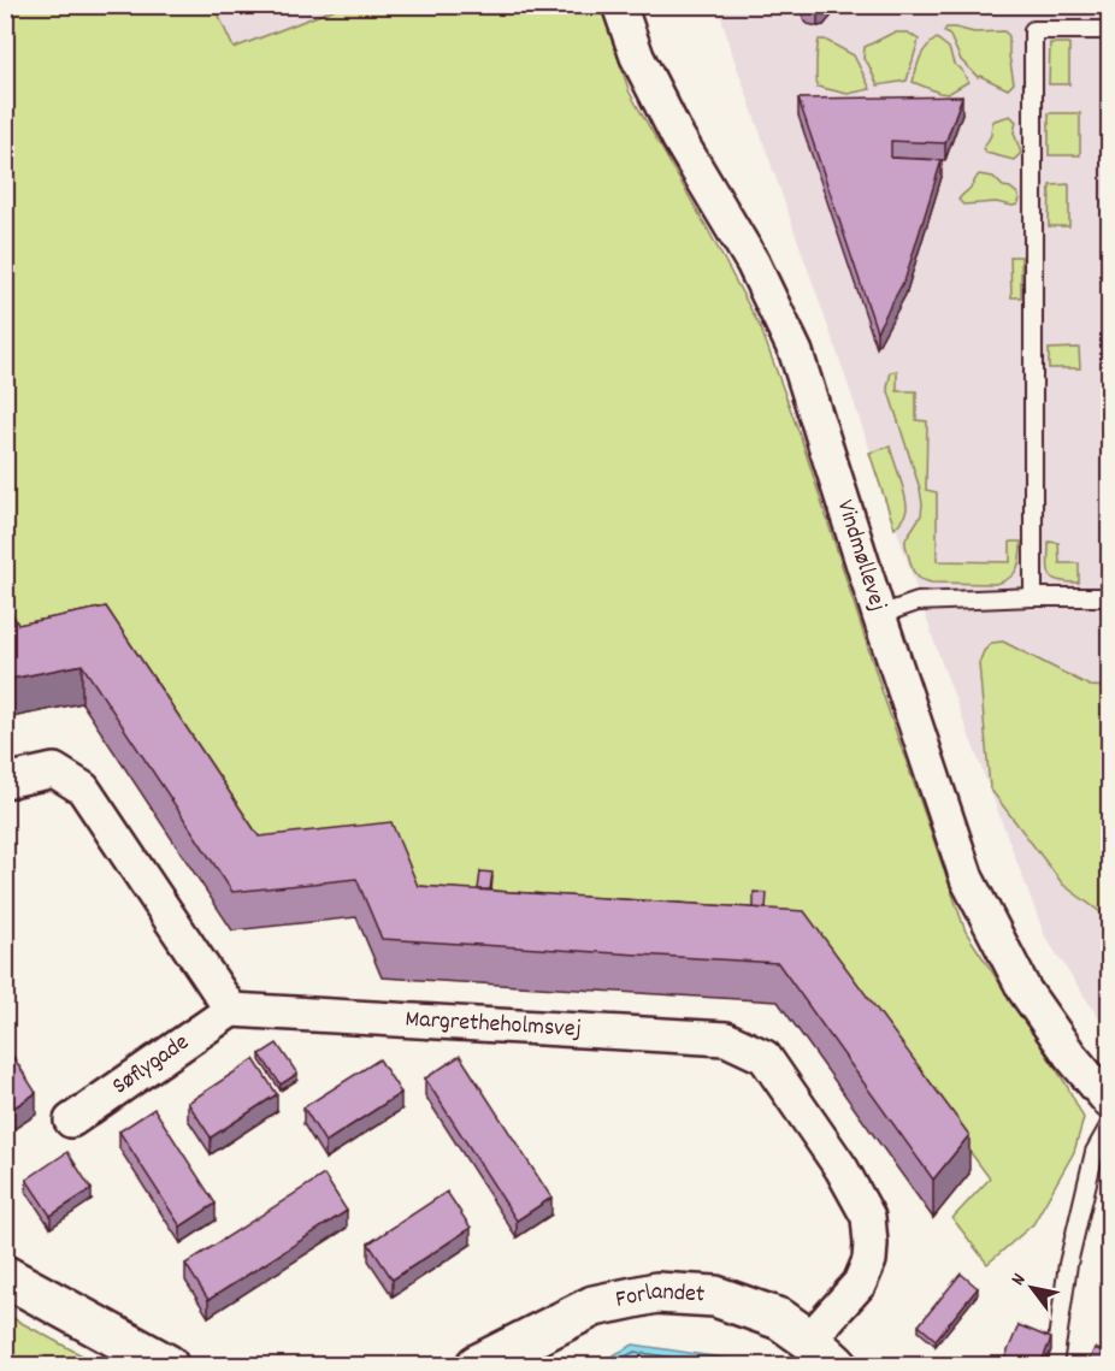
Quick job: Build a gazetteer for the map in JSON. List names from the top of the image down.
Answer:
{
  "streets": {
    "street": [
      "Vindmøllevej",
      "Margretheholmsvej",
      "Søflygade",
      "Forlandet"
    ]
  },
  "crossings": [
    ["Margretheholmsvej", "Søflygade"],
    ["Margretheholmsvej", "Forlandet"]
  ],
  "north": "top left"
}
